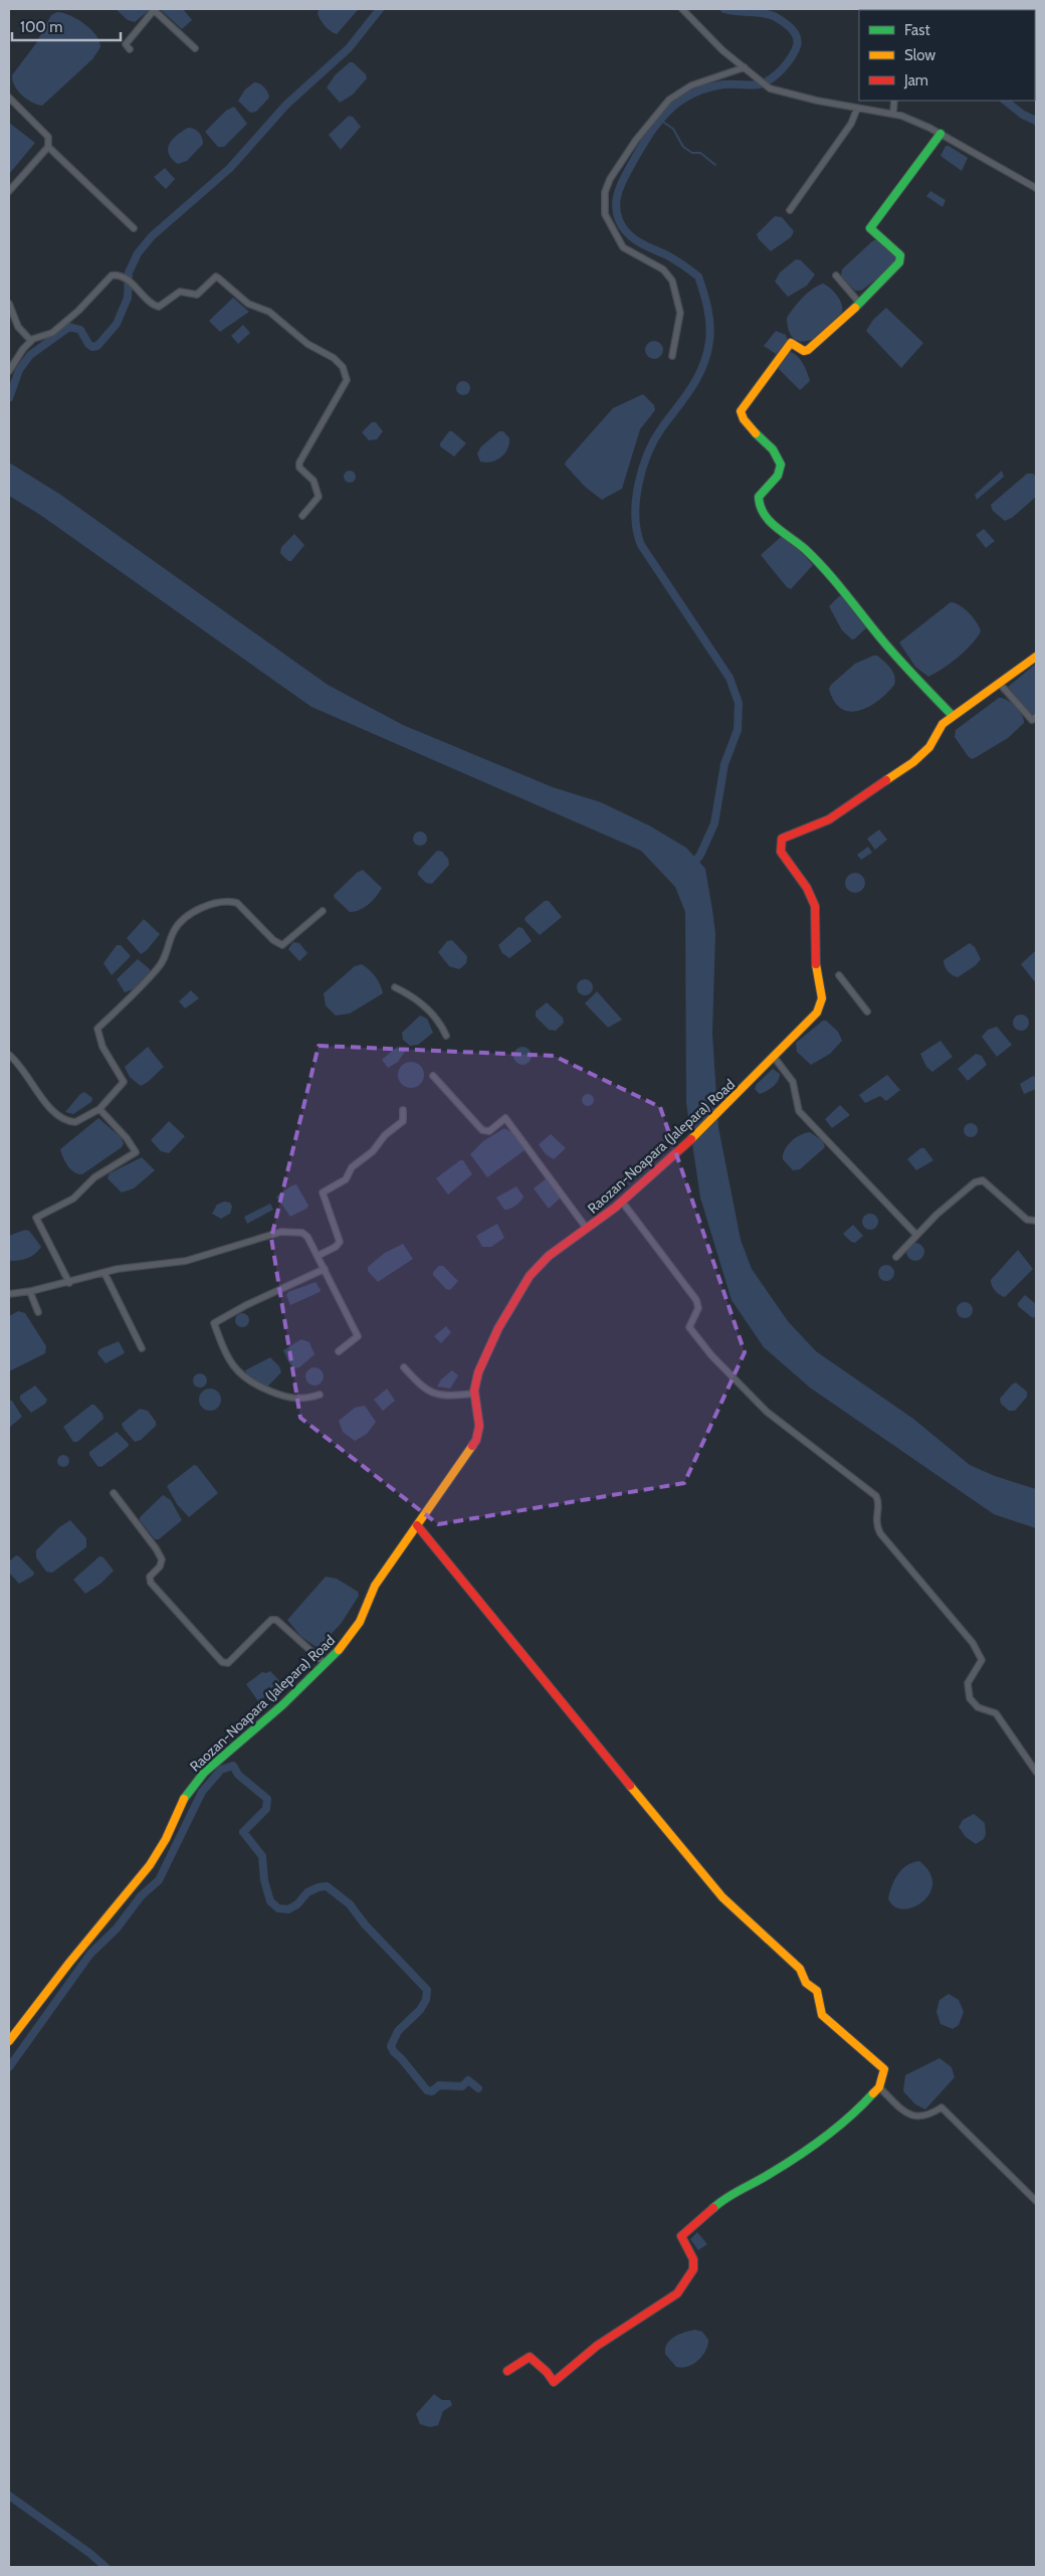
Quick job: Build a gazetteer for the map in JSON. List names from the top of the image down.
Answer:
{
  "streets": {
    "street": ["Raozan-Noapara (Jalepara) Road"]
  },
  "legend": ["Fast", "Slow", "Jam"],
  "scale_bar": "100 m"
}
